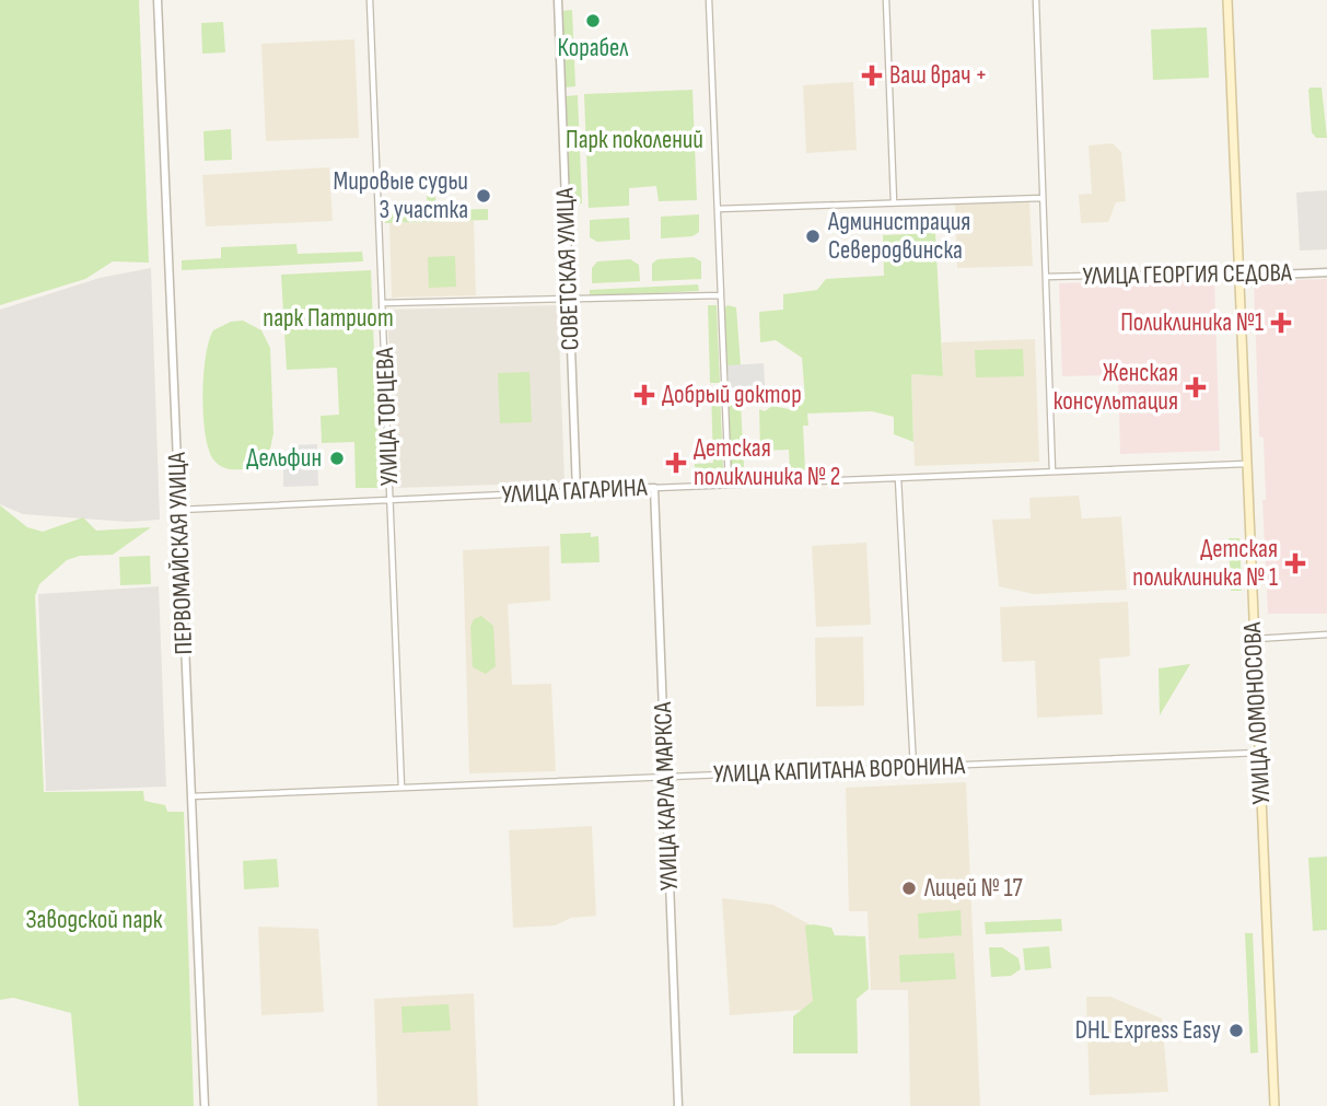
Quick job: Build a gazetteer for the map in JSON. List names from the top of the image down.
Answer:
{
  "streets": {
    "main road": ["УЛИЦА ЛОМОНОСОВА"],
    "street": [
      "СОВЕТСКАЯ УЛИЦА",
      "УЛИЦА ГЕОРГИЯ СЕДОВА",
      "УЛИЦА ТОРЦЕВА",
      "УЛИЦА ГАГАРИНА",
      "ПЕРВОМАЙСКАЯ УЛИЦА",
      "УЛИЦА КАПИТАНА ВОРОНИНА",
      "УЛИЦА КАРЛА МАРКСА"
    ]
  },
  "crossings": [
    ["СОВЕТСКАЯ УЛИЦА", "УЛИЦА ГАГАРИНА"],
    ["УЛИЦА ГЕОРГИЯ СЕДОВА", "УЛИЦА ЛОМОНОСОВА"],
    ["УЛИЦА ТОРЦЕВА", "УЛИЦА ГАГАРИНА"],
    ["УЛИЦА ТОРЦЕВА", "УЛИЦА КАПИТАНА ВОРОНИНА"],
    ["УЛИЦА ГАГАРИНА", "ПЕРВОМАЙСКАЯ УЛИЦА"],
    ["УЛИЦА ГАГАРИНА", "УЛИЦА ЛОМОНОСОВА"],
    ["УЛИЦА ГАГАРИНА", "УЛИЦА КАРЛА МАРКСА"],
    ["ПЕРВОМАЙСКАЯ УЛИЦА", "УЛИЦА КАПИТАНА ВОРОНИНА"],
    ["УЛИЦА ЛОМОНОСОВА", "УЛИЦА КАПИТАНА ВОРОНИНА"],
    ["УЛИЦА КАПИТАНА ВОРОНИНА", "УЛИЦА КАРЛА МАРКСА"]
  ],
  "parks": ["Парк поколений", "парк Патриот", "Заводской парк"],
  "places": {
    "other": [
      "Корабел",
      "Мировые судьи 3 участка",
      "Администрация Северодвинска",
      "Дельфин",
      "Лицей № 17",
      "DHL Express Easy"
    ],
    "health": [
      "Ваш врач +",
      "Поликлиника №1",
      "Женская консультация",
      "Добрый доктор",
      "Детская поликлиника № 2",
      "Детская поликлиника № 1"
    ]
  }
}
